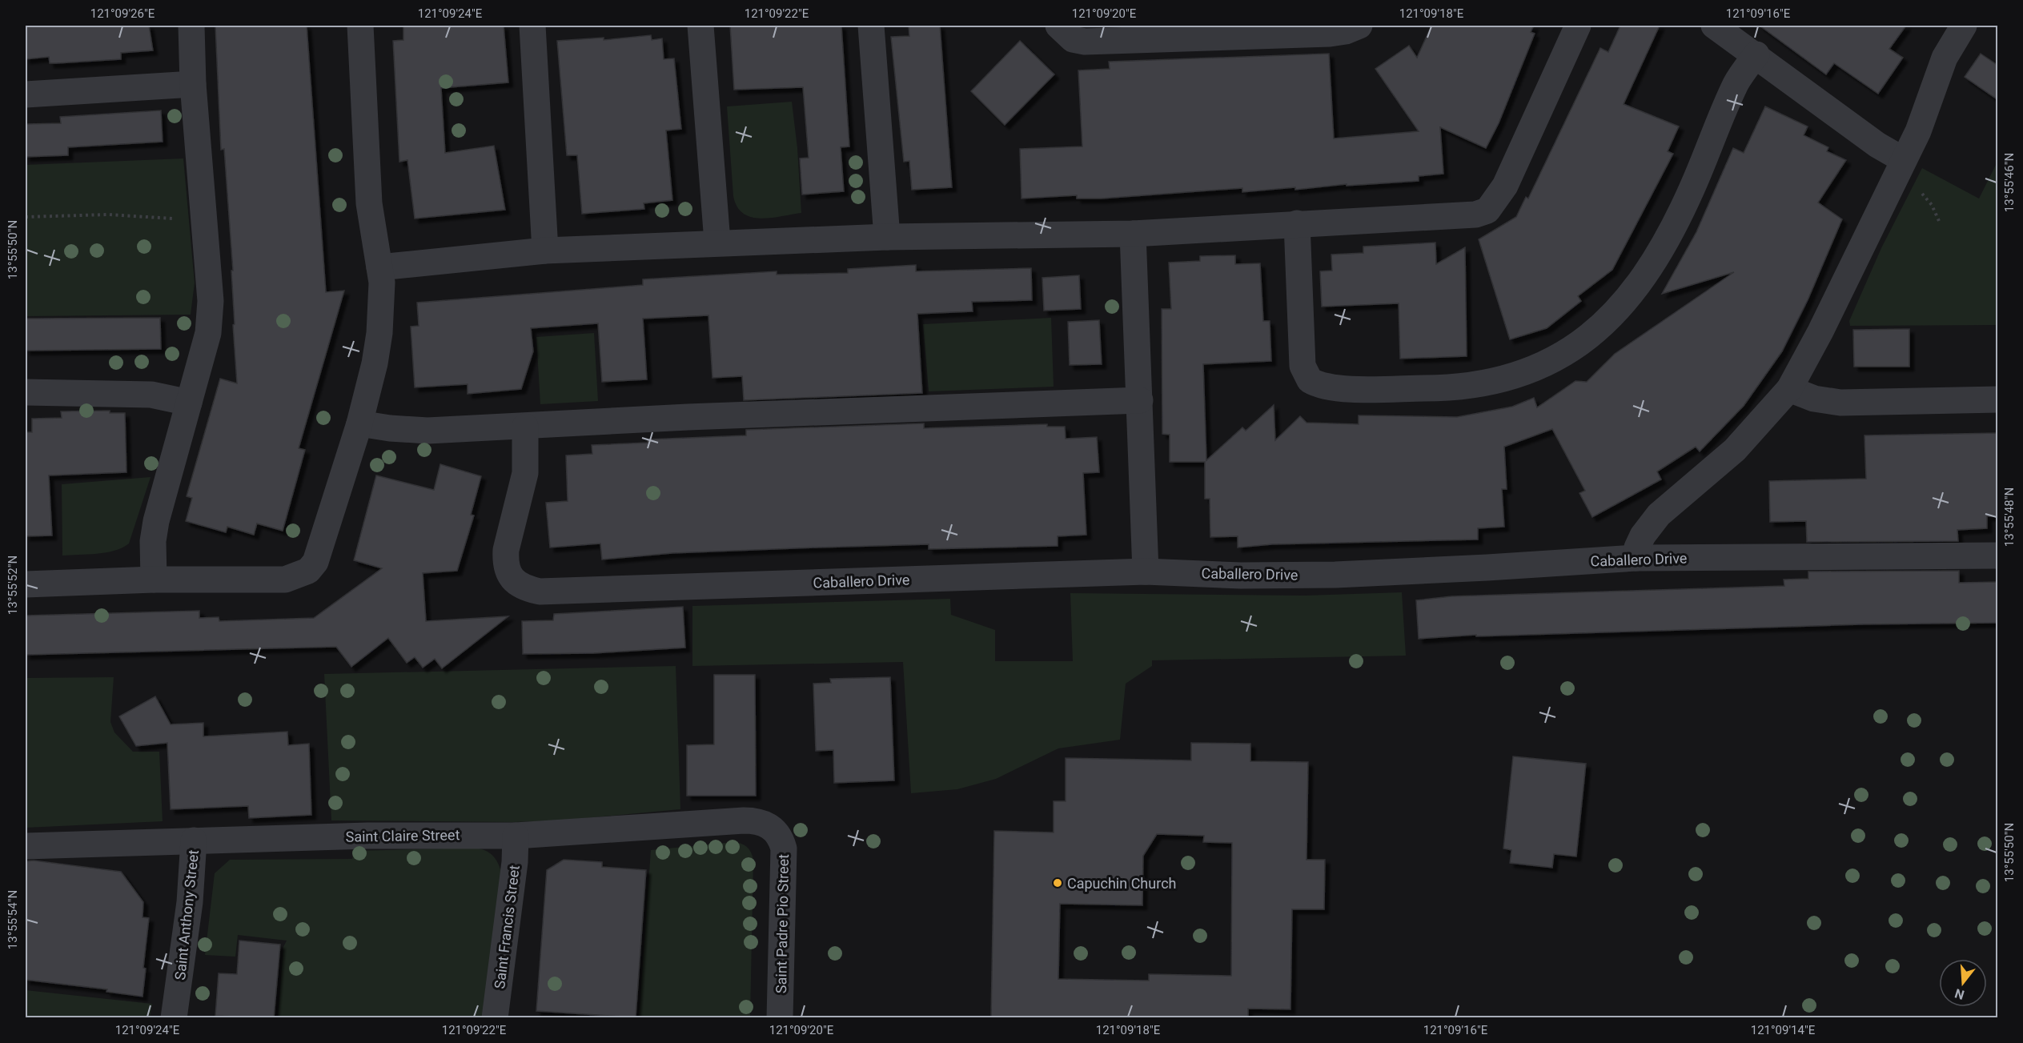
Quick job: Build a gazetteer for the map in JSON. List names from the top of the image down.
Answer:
{
  "streets": {
    "street": [
      "Caballero Drive",
      "Saint Claire Street",
      "Saint Anthony Street",
      "Saint Padre Pio Street",
      "Saint Francis Street"
    ]
  },
  "crossings": [
    ["Saint Claire Street", "Saint Anthony Street"],
    ["Saint Claire Street", "Saint Padre Pio Street"],
    ["Saint Claire Street", "Saint Francis Street"]
  ],
  "places": ["Capuchin Church"],
  "north": "bottom",
  "coordinates": [
    "121°09'26\"E",
    "121°09'24\"E",
    "121°09'22\"E",
    "121°09'20\"E",
    "121°09'18\"E",
    "121°09'16\"E",
    "13°55'46\"N",
    "13°55'50\"N",
    "13°55'48\"N",
    "13°55'52\"N",
    "13°55'54\"N",
    "121°09'14\"E"
  ]
}
